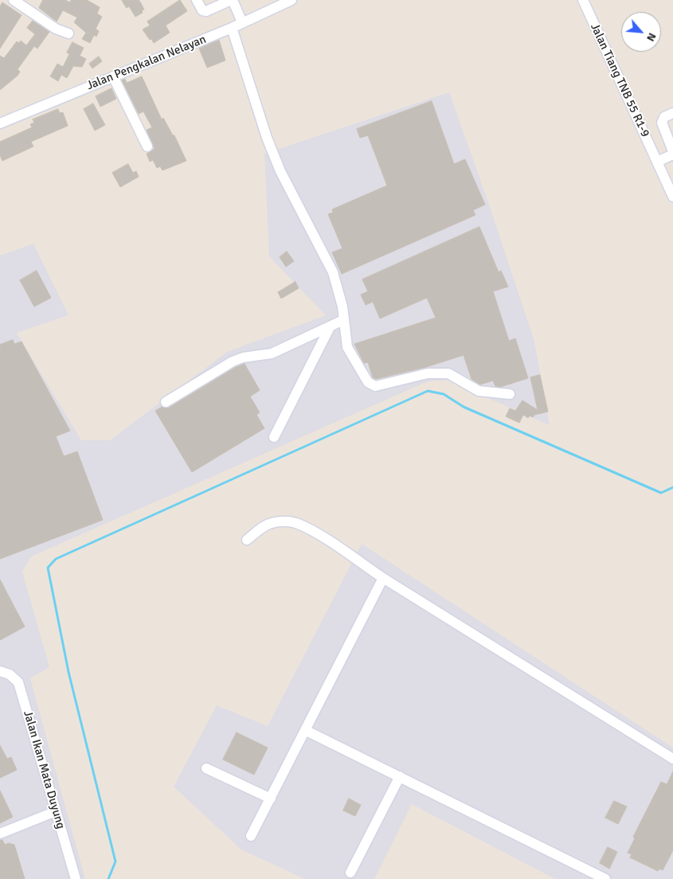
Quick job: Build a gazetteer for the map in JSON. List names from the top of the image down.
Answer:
{
  "streets": {
    "street": ["Jalan Pengkalan Nelayan", "Jalan Tiang TNB 55 R1-9", "Jalan Ikan Mata Duyung"]
  },
  "north": "bottom right"
}
